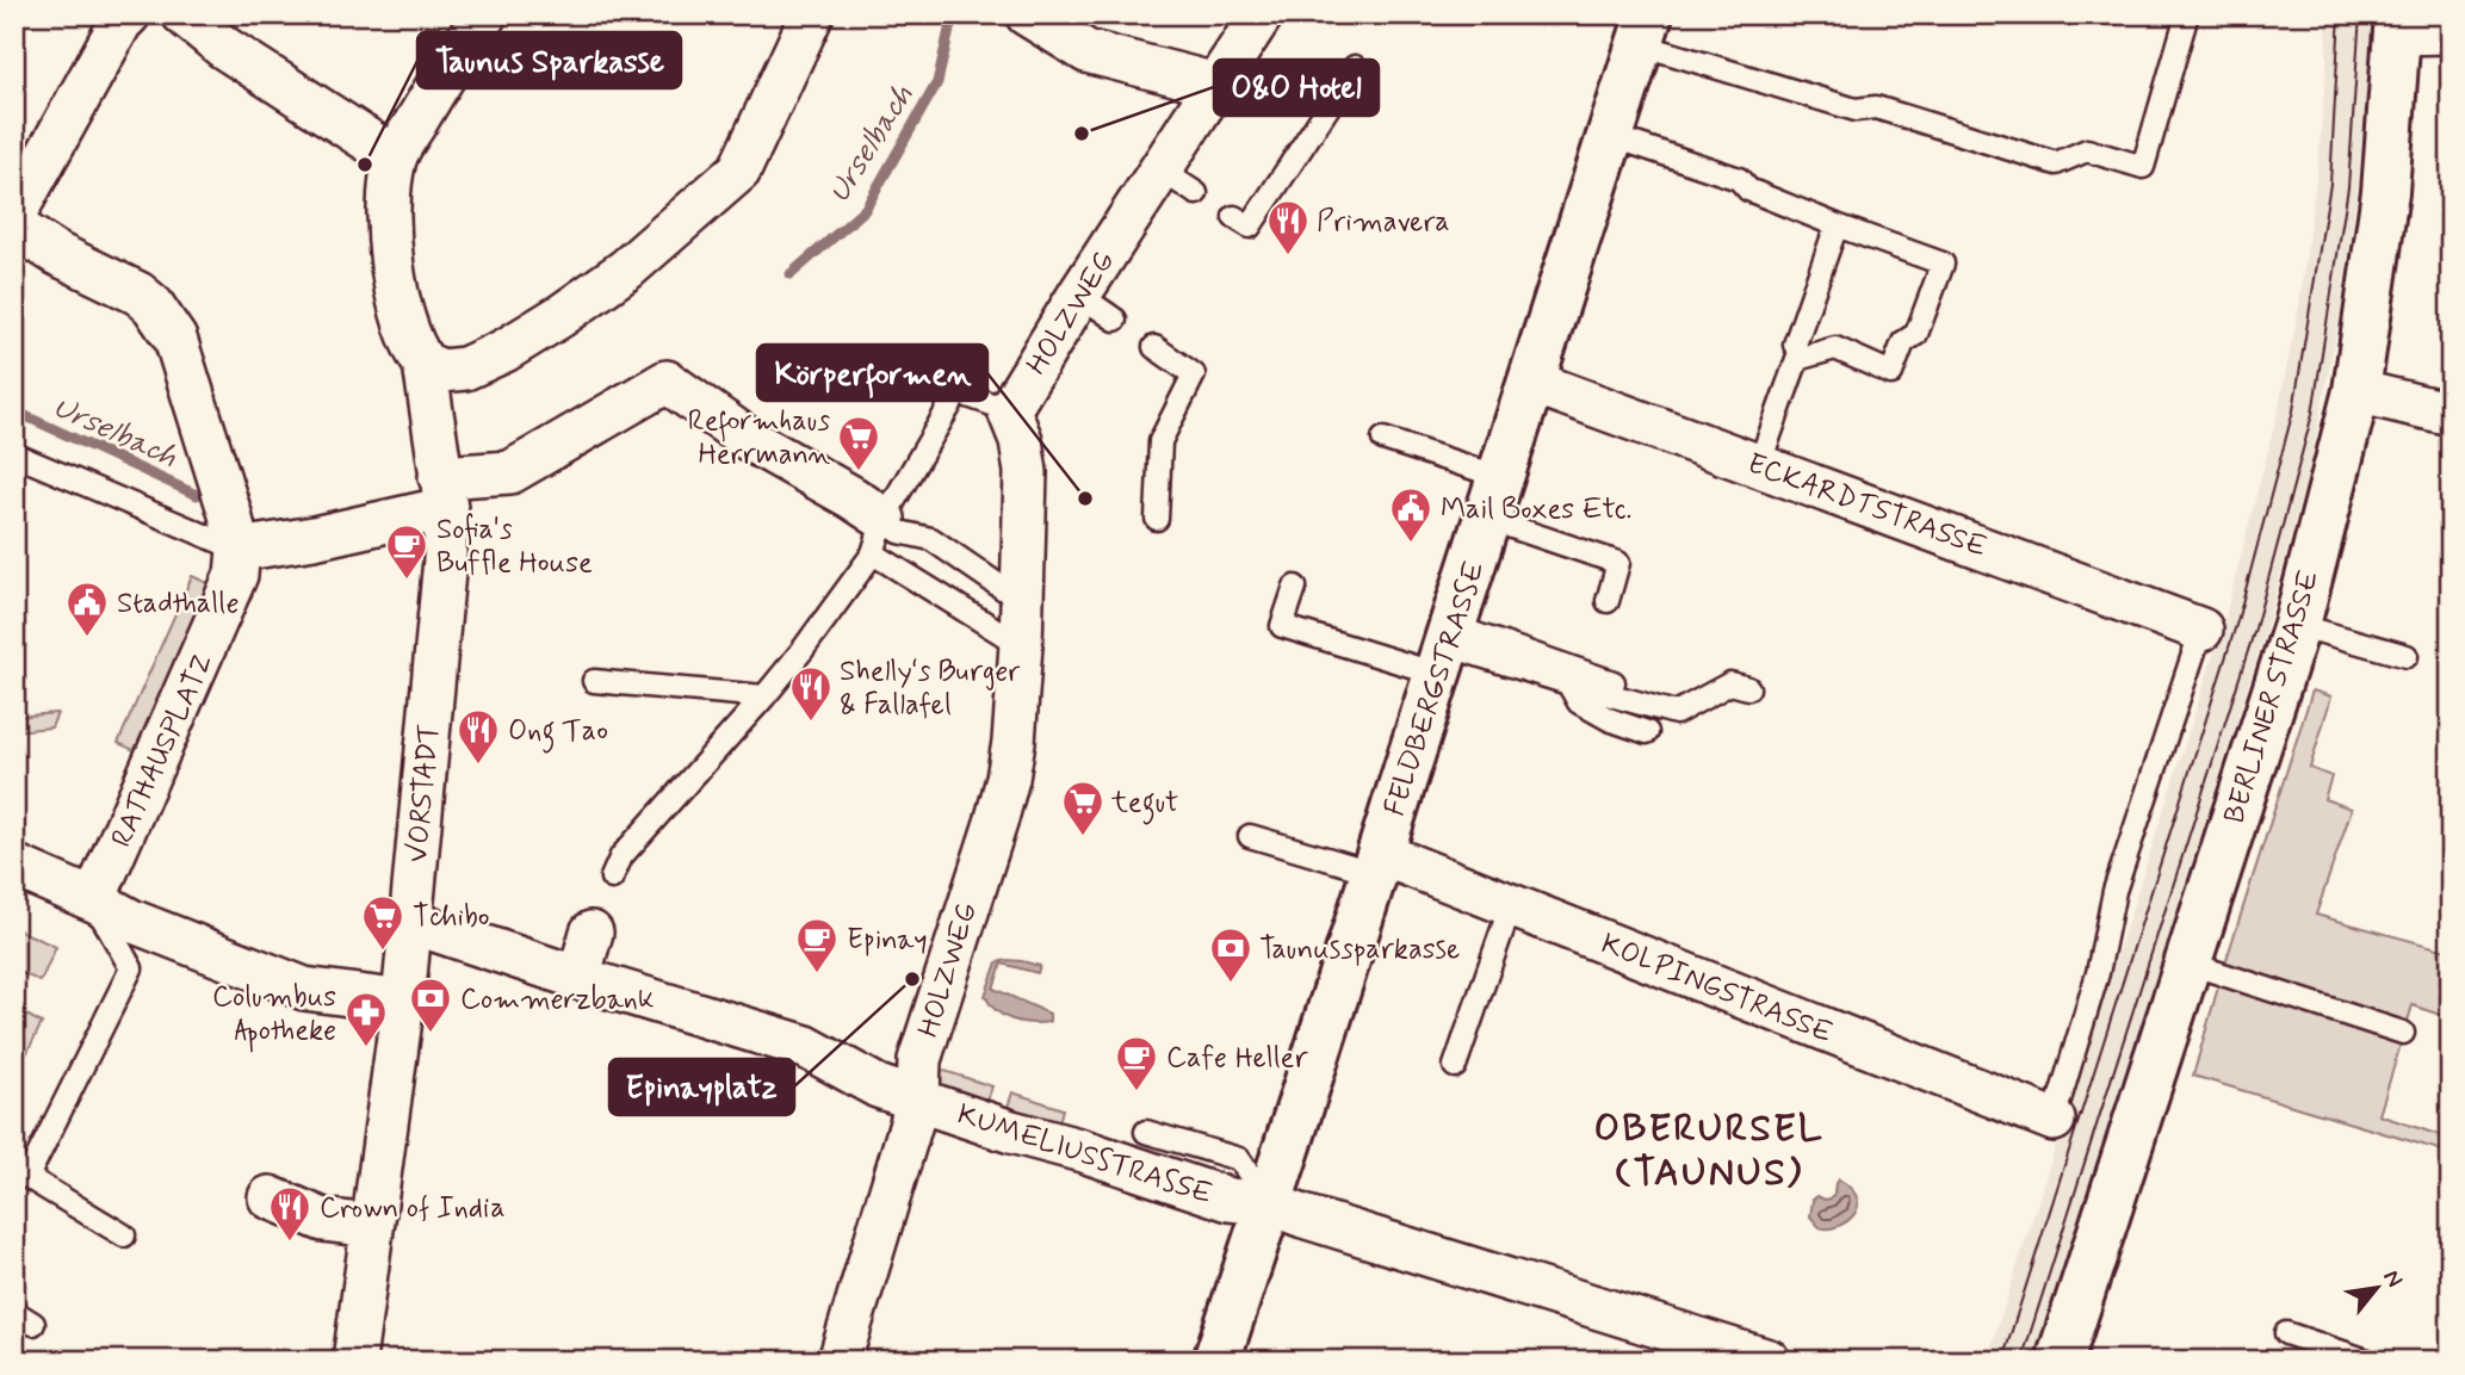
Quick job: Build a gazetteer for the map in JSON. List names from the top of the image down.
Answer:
{
  "streets": {
    "street": [
      "HOLZWEG",
      "ECKARDTSTRASSE",
      "FELDBERGSTRASSE",
      "BERLINER STRASSE",
      "RATHAUSPLATZ",
      "VORSTADT",
      "KOLPINGSTRASSE",
      "KUMELIUSSTRASSE"
    ]
  },
  "crossings": [
    ["HOLZWEG", "KUMELIUSSTRASSE"],
    ["ECKARDTSTRASSE", "FELDBERGSTRASSE"],
    ["FELDBERGSTRASSE", "KOLPINGSTRASSE"],
    ["FELDBERGSTRASSE", "KUMELIUSSTRASSE"],
    ["VORSTADT", "KUMELIUSSTRASSE"]
  ],
  "districts": ["OBERURSEL (TAUNUS)"],
  "water": ["Urselbach"],
  "places": {
    "other": [
      "O&O Hotel",
      "Taunus Sparkasse",
      "Körperformen",
      "Epinayplatz"
    ],
    "restaurant": [
      "Primavera",
      "Shelly‘s Burger & Fallafel",
      "Ong Tao",
      "Crown of India"
    ],
    "supermarket": ["Reformhaus Herrmann", "tegut", "Tchibo"],
    "public building": ["Mail Boxes Etc.", "Stadthalle"],
    "cafe": ["Sofia's Buffle House", "Epinay", "Cafe Heller"],
    "bank": ["Taunussparkasse", "Commerzbank"],
    "pharmacy": ["Columbus Apotheke"]
  },
  "north": "top right"
}
